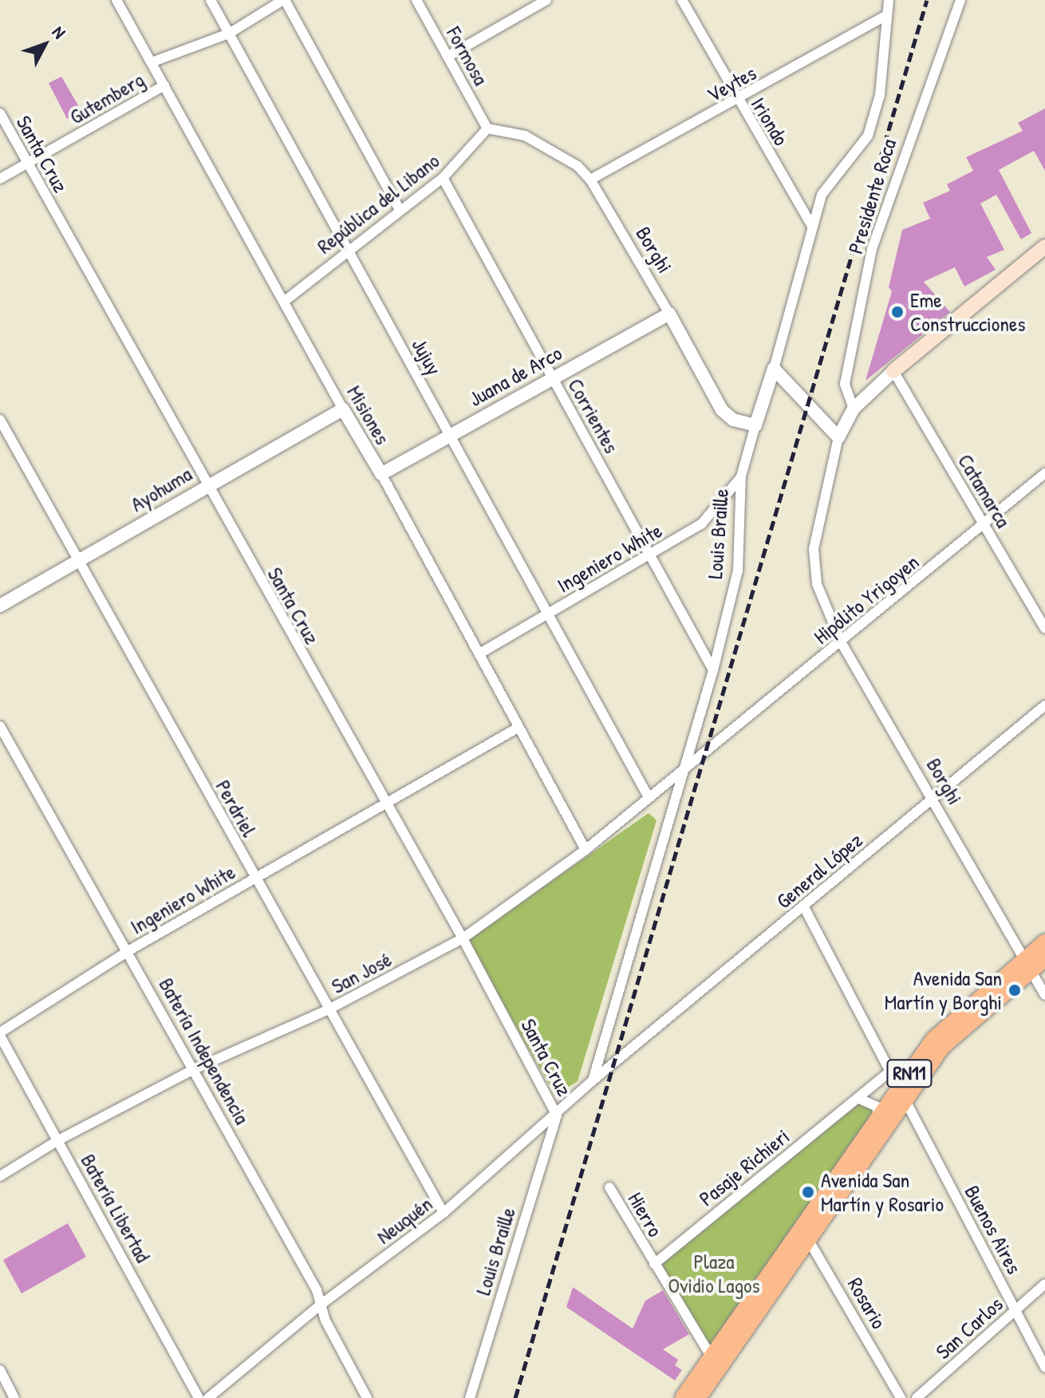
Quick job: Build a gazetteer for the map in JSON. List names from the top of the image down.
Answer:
{
  "streets": {
    "main road": ["RN11"],
    "street": [
      "Formosa",
      "Veytes",
      "Gutemberg",
      "Iriondo",
      "Santa Cruz",
      "Presidente Roca",
      "República del Libano",
      "Borghi",
      "Jujuy",
      "Juana de Arco",
      "Misiones",
      "Corrientes",
      "Ayohuma",
      "Catamarca",
      "Louis Braille",
      "Ingeniero White",
      "Hipólito Yrigoyen",
      "Perdriel",
      "General López",
      "San José",
      "Batería Independencia",
      "Pasaje Richieri",
      "Batería Libertad",
      "Hierro",
      "Neuquén",
      "Buenos Aires",
      "Rosario",
      "San Carlos"
    ]
  },
  "crossings": [
    ["Formosa", "República del Libano"],
    ["Formosa", "Borghi"],
    ["Veytes", "Iriondo"],
    ["Veytes", "Borghi"],
    ["Veytes", "Louis Braille"],
    ["Gutemberg", "Santa Cruz"],
    ["Gutemberg", "Jujuy"],
    ["Gutemberg", "Misiones"],
    ["Iriondo", "Louis Braille"],
    ["Santa Cruz", "Ayohuma"],
    ["Santa Cruz", "Louis Braille"],
    ["Santa Cruz", "Ingeniero White"],
    ["Santa Cruz", "San José"],
    ["Santa Cruz", "Neuquén"],
    ["República del Libano", "Borghi"],
    ["República del Libano", "Jujuy"],
    ["República del Libano", "Misiones"],
    ["República del Libano", "Corrientes"],
    ["Borghi", "Juana de Arco"],
    ["Borghi", "Louis Braille"],
    ["Borghi", "Hipólito Yrigoyen"],
    ["Borghi", "General López"],
    ["Borghi", "RN11"],
    ["Jujuy", "Juana de Arco"],
    ["Jujuy", "Ingeniero White"],
    ["Jujuy", "San José"],
    ["Juana de Arco", "Misiones"],
    ["Juana de Arco", "Corrientes"],
    ["Misiones", "Ayohuma"],
    ["Misiones", "Ingeniero White"],
    ["Misiones", "San José"],
    ["Corrientes", "Louis Braille"],
    ["Corrientes", "Ingeniero White"],
    ["Ayohuma", "Perdriel"],
    ["Catamarca", "Hipólito Yrigoyen"],
    ["Louis Braille", "Ingeniero White"],
    ["Louis Braille", "San José"],
    ["Louis Braille", "Neuquén"],
    ["Ingeniero White", "Perdriel"],
    ["Ingeniero White", "Batería Independencia"],
    ["Ingeniero White", "Batería Libertad"],
    ["Hipólito Yrigoyen", "San José"],
    ["Perdriel", "San José"],
    ["Perdriel", "Neuquén"],
    ["General López", "Neuquén"],
    ["General López", "Buenos Aires"],
    ["San José", "Batería Independencia"],
    ["San José", "Batería Libertad"],
    ["Batería Independencia", "Neuquén"],
    ["RN11", "Hierro"],
    ["RN11", "Buenos Aires"],
    ["RN11", "Rosario"],
    ["Pasaje Richieri", "Hierro"],
    ["Pasaje Richieri", "Buenos Aires"],
    ["Buenos Aires", "San Carlos"]
  ],
  "parks": ["Plaza Ovidio Lagos"],
  "places": ["Eme Construcciones", "Avenida San Martín y Borghi", "Avenida San Martín y Rosario"],
  "north": "top right"
}
